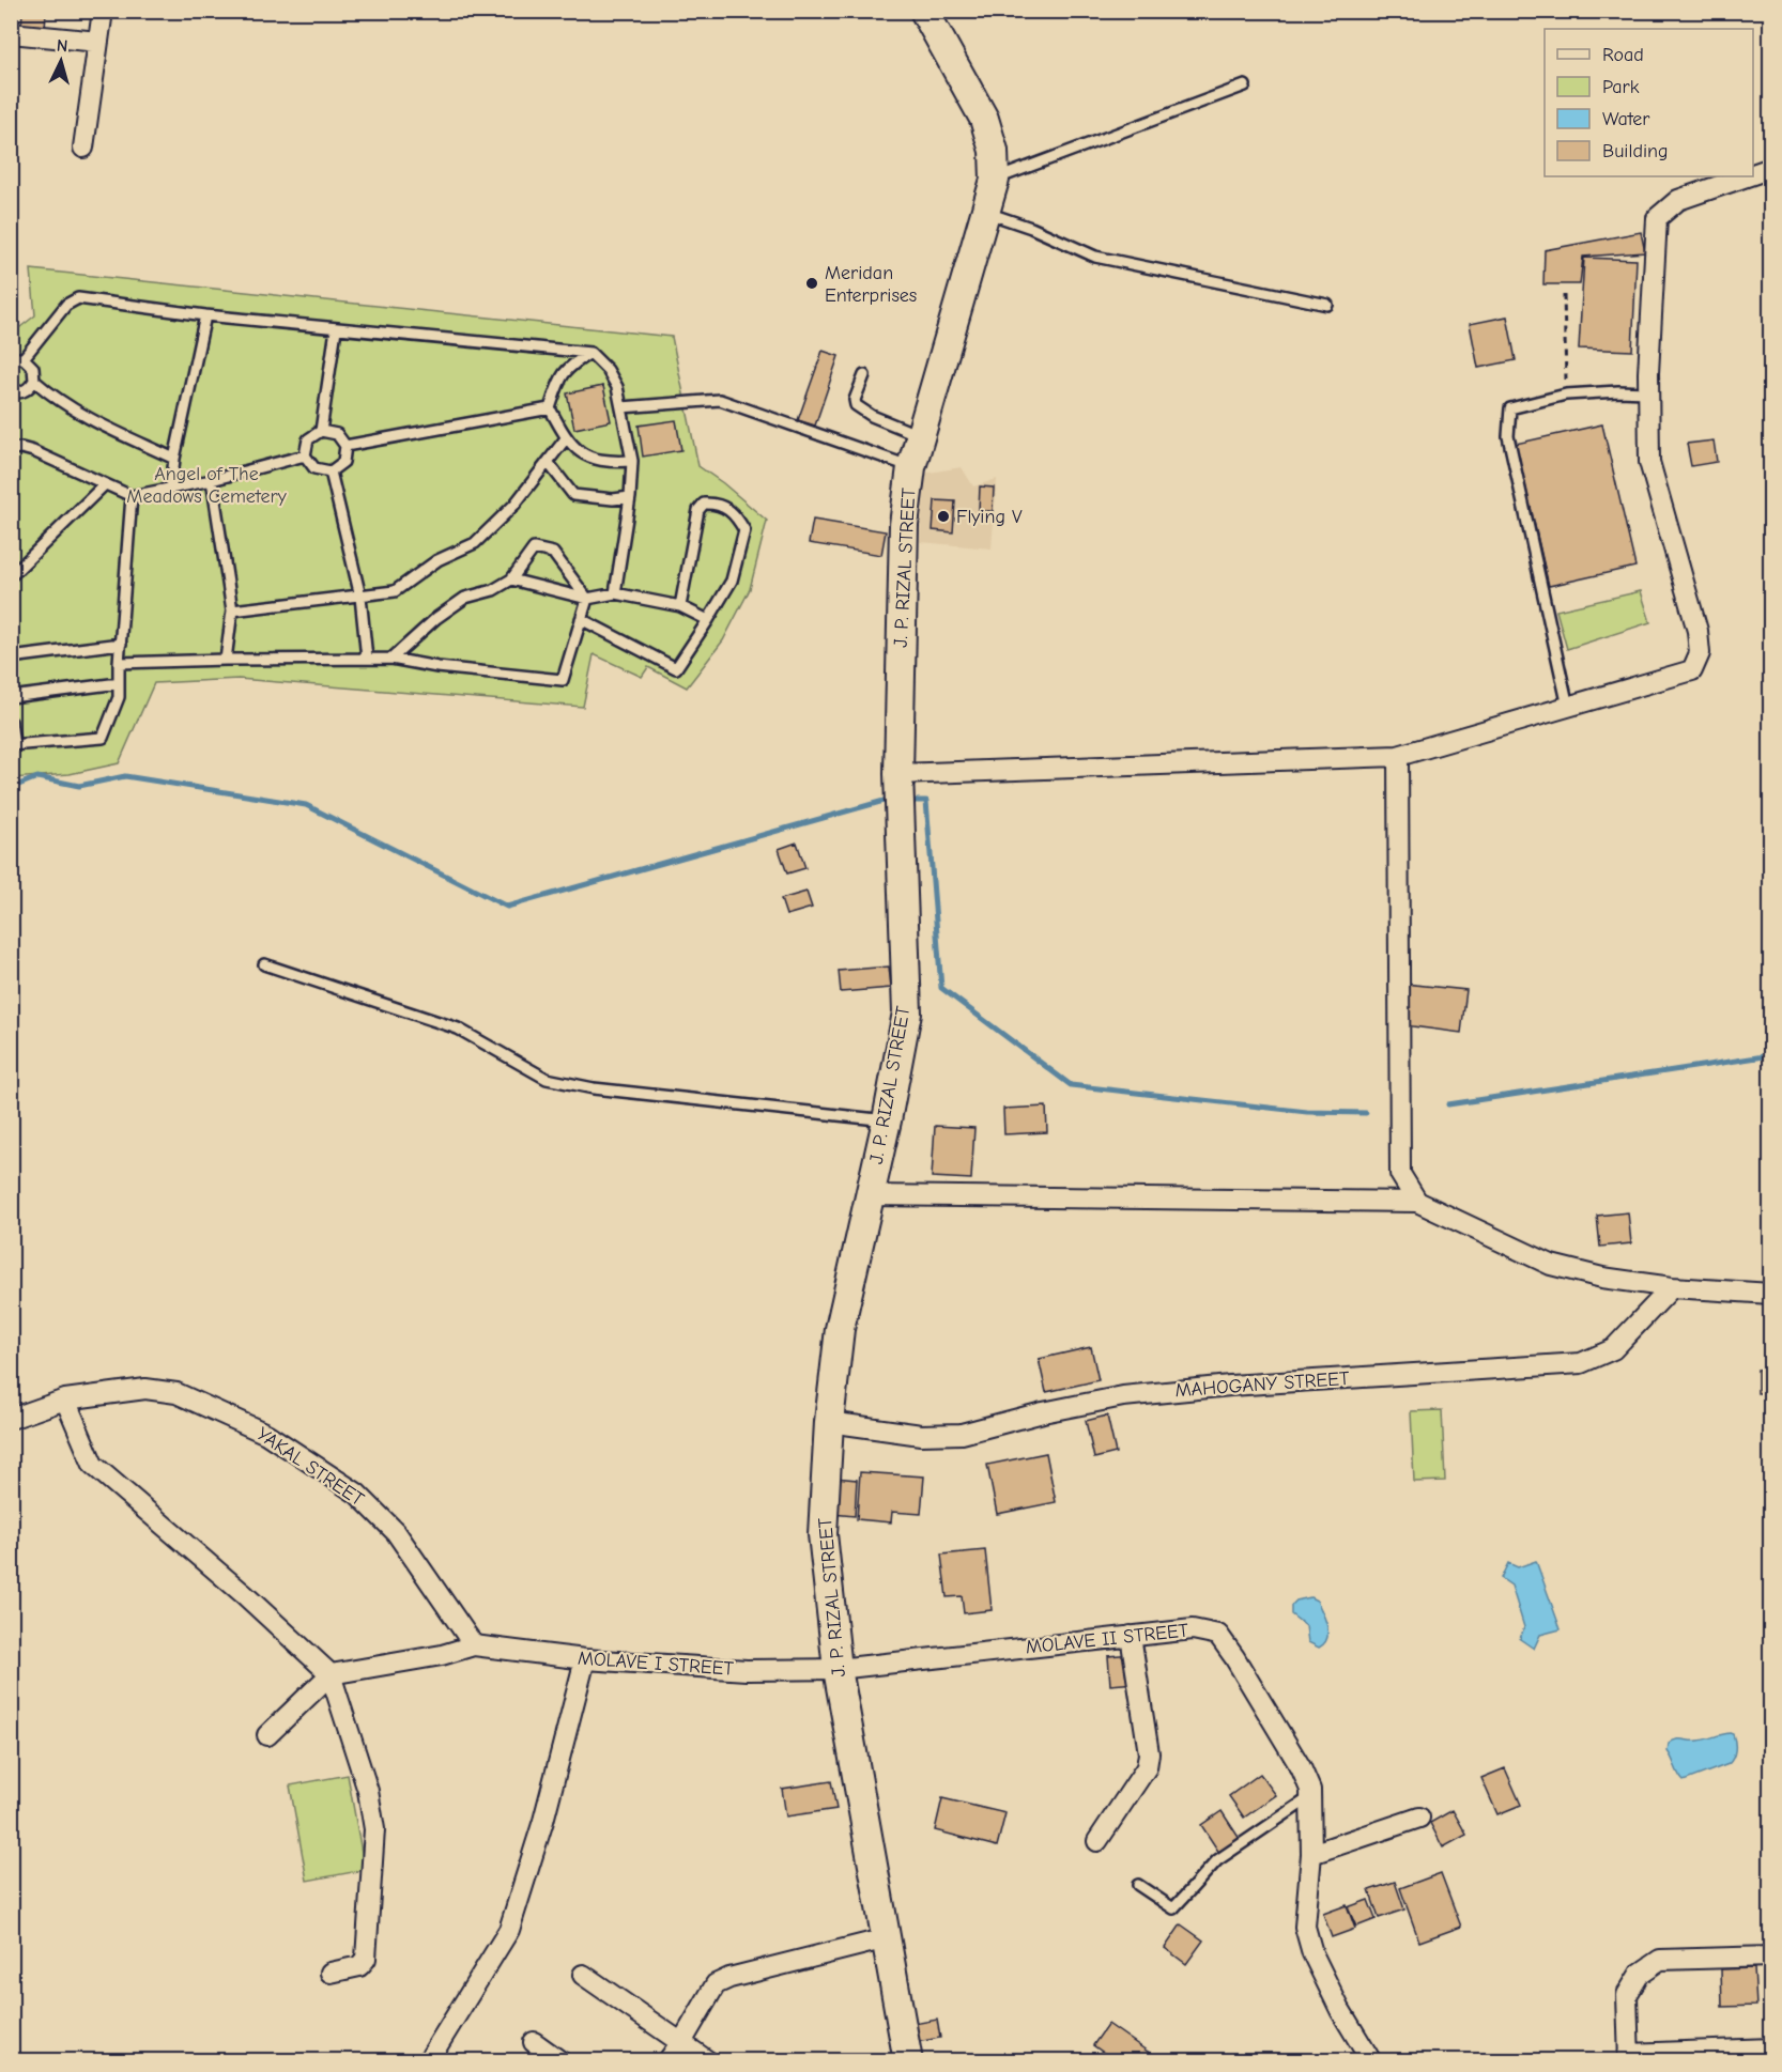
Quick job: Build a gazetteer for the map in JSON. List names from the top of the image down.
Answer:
{
  "streets": {
    "main road": ["J. P. RIZAL STREET"],
    "street": [
      "MAHOGANY STREET",
      "YAKAL STREET",
      "MOLAVE II STREET",
      "MOLAVE I STREET"
    ]
  },
  "crossings": [
    ["J. P. RIZAL STREET", "MAHOGANY STREET"],
    ["J. P. RIZAL STREET", "MOLAVE II STREET"],
    ["J. P. RIZAL STREET", "MOLAVE I STREET"],
    ["YAKAL STREET", "MOLAVE I STREET"],
    ["MOLAVE II STREET", "MOLAVE I STREET"]
  ],
  "parks": ["Angel of The Meadows Cemetery"],
  "places": ["Meridan Enterprises", "Flying V"],
  "legend": [
    "Road",
    "Park",
    "Water",
    "Building"
  ],
  "north": "top"
}
